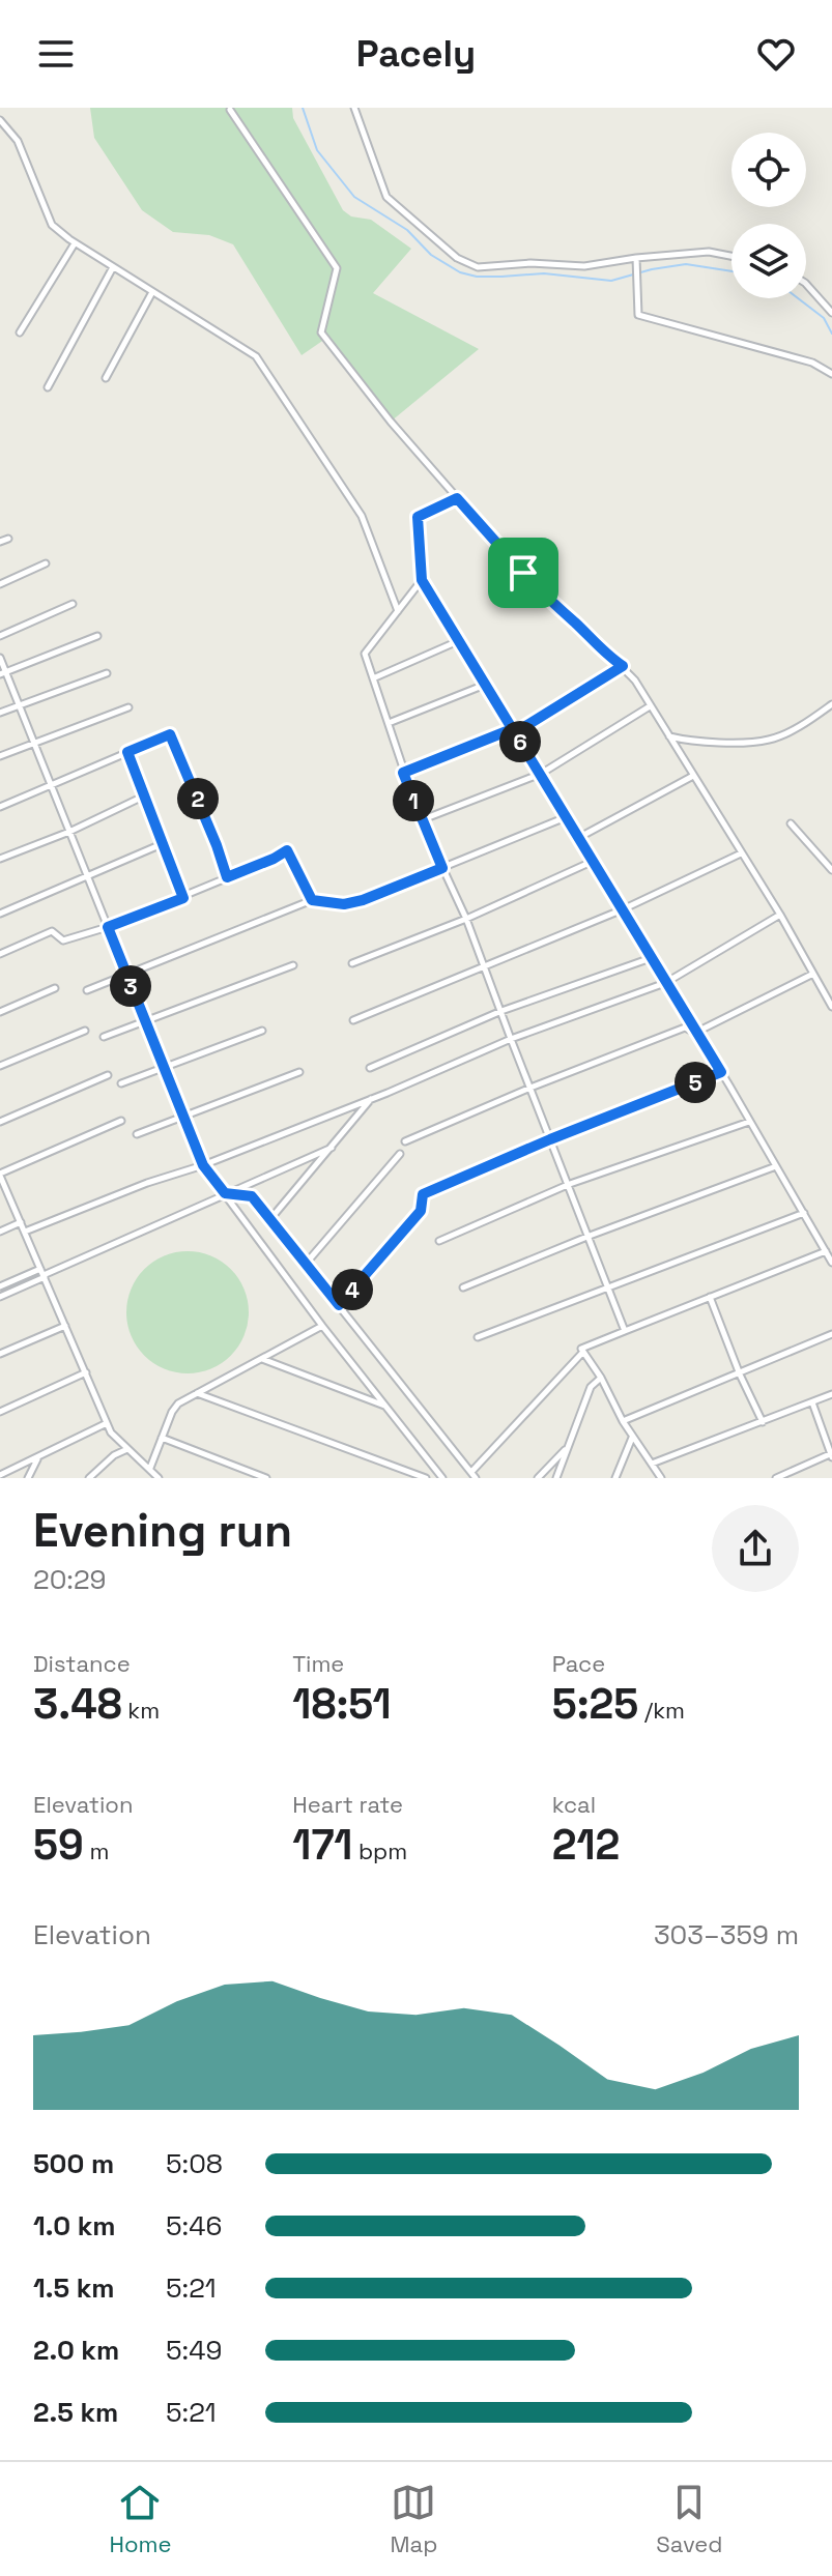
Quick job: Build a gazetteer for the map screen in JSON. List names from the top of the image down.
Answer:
{
  "page": {
    "header": "Pacely",
    "pins": [
      "6",
      "2",
      "1",
      "3",
      "5",
      "4"
    ],
    "heading": ["Evening run", "20:29"],
    "stats": [
      ["Distance", "3.48 km"],
      ["Time", "18:51"],
      ["Pace", "5:25 /km"],
      ["Elevation", "59 m"],
      ["Heart rate", "171 bpm"],
      ["kcal", "212"]
    ],
    "chart": ["Elevation", "303–359 m"],
    "list": [
      {
        "name": "500 m",
        "note": "5:08"
      },
      {
        "name": "1.0 km",
        "note": "5:46"
      },
      {
        "name": "1.5 km",
        "note": "5:21"
      },
      {
        "name": "2.0 km",
        "note": "5:49"
      },
      {
        "name": "2.5 km",
        "note": "5:21"
      }
    ],
    "tabs": ["Home", "Map", "Saved"]
  }
}
